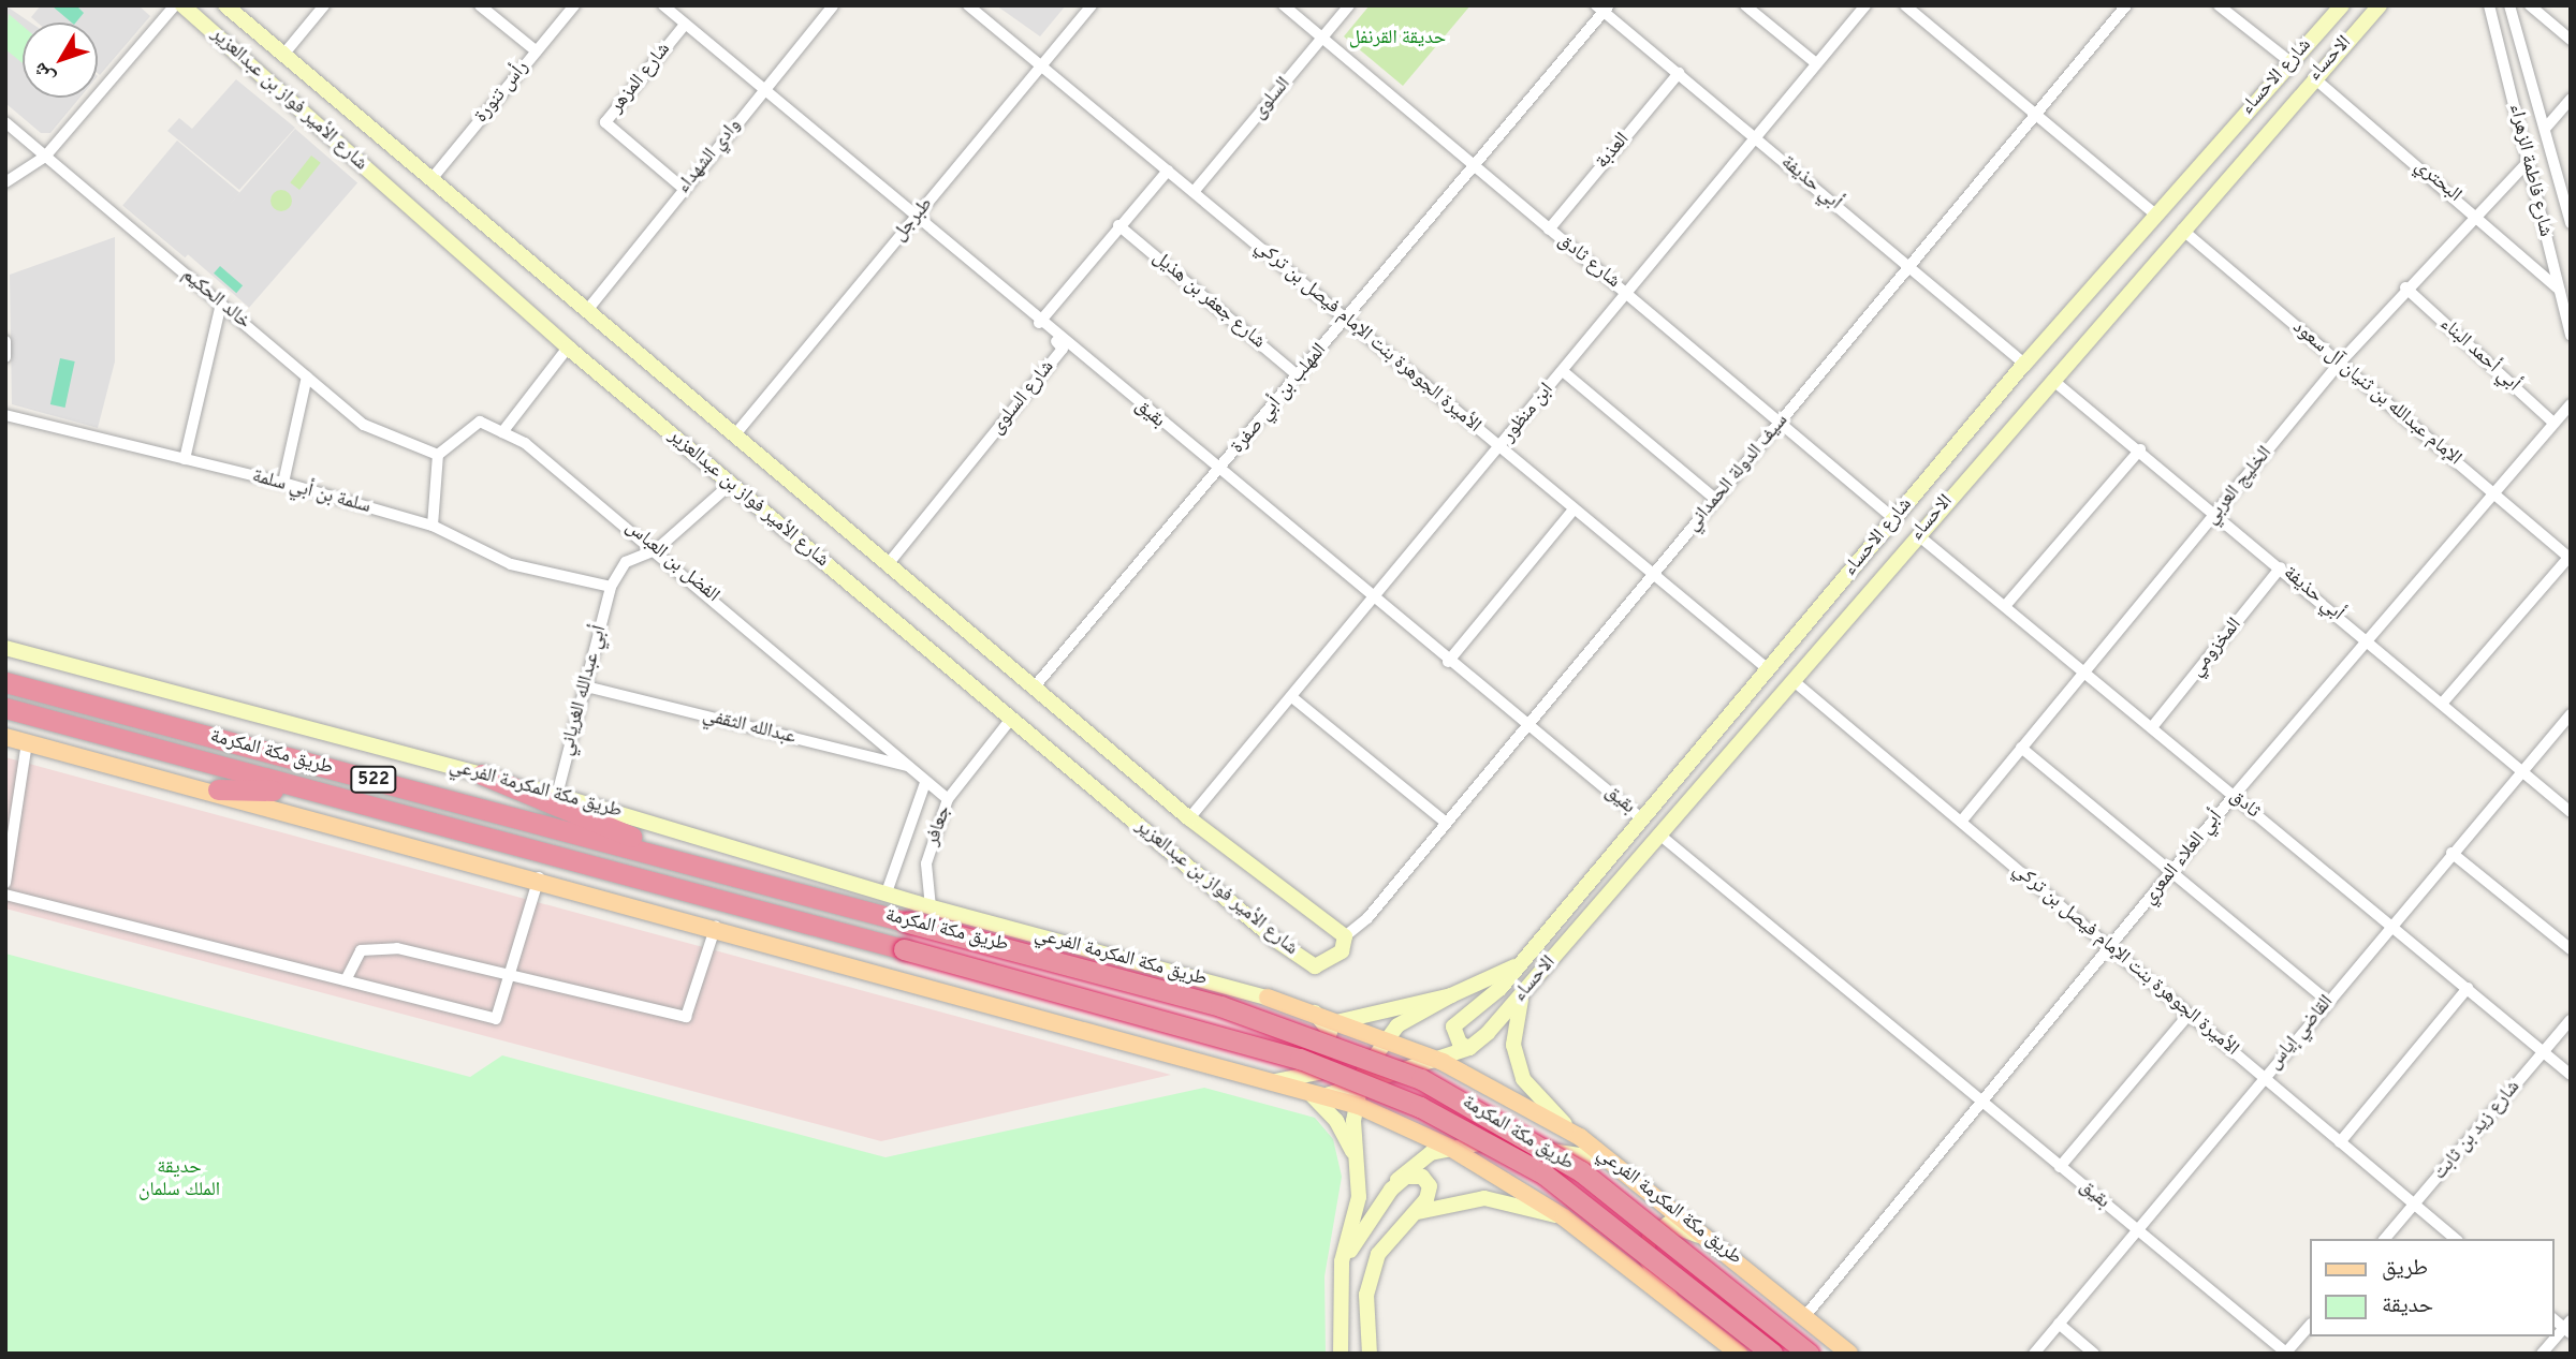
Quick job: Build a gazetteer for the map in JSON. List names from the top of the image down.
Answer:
{
  "streets": {
    "highway": ["طريق مكة المكرمة", "522"],
    "main road": [
      "الاحساء",
      "شارع الاحساء",
      "شارع الأمير فواز بن عبدالعزير",
      "طريق مكة المكرمة الفرعي"
    ],
    "street": [
      "شارع المزهر",
      "رأس تنورة",
      "السلوى",
      "العذبة",
      "وادي الشهداء",
      "شارع فاطمة الزهراء",
      "البحتري",
      "أبي حذيفة",
      "طبرجل",
      "شارع ثادق",
      "خالد الحكيم",
      "شارع جعفر بن هذيل",
      "الأميرة الجوهرة بنت الإمام فيصل بن تركي",
      "أبي أحمد البناء",
      "الإمام عبدالله بن ثنيان آل سعود",
      "شارع السلوى",
      "المهلب بن أبي صفرة",
      "ابن منظور",
      "بقيق",
      "سيف الدولة الحمداني",
      "الخليج العربي",
      "سلمة بن أبي سلمة",
      "الفضل بن العباس",
      "المخزومي",
      "أبي عبدالله الغرياني",
      "عبدالله الثقفي",
      "ثادق",
      "جعافر",
      "أبي العلاء المعري",
      "القاضي إياس",
      "شارع زيد بن ثابت"
    ]
  },
  "crossings": [
    ["الاحساء", "شارع الاحساء"],
    ["الاحساء", "البحتري"],
    ["الاحساء", "أبي حذيفة"],
    ["الاحساء", "الأميرة الجوهرة بنت الإمام فيصل بن تركي"],
    ["الاحساء", "الإمام عبدالله بن ثنيان آل سعود"],
    ["الاحساء", "بقيق"],
    ["الاحساء", "ثادق"],
    ["شارع الاحساء", "أبي حذيفة"],
    ["شارع الاحساء", "شارع ثادق"],
    ["شارع الاحساء", "الأميرة الجوهرة بنت الإمام فيصل بن تركي"],
    ["شارع الاحساء", "بقيق"],
    ["شارع المزهر", "وادي الشهداء"],
    ["شارع المزهر", "بقيق"],
    ["رأس تنورة", "شارع الأمير فواز بن عبدالعزير"],
    ["السلوى", "شارع ثادق"],
    ["السلوى", "الأميرة الجوهرة بنت الإمام فيصل بن تركي"],
    ["شارع الأمير فواز بن عبدالعزير", "وادي الشهداء"],
    ["شارع الأمير فواز بن عبدالعزير", "طبرجل"],
    ["شارع الأمير فواز بن عبدالعزير", "شارع السلوى"],
    ["شارع الأمير فواز بن عبدالعزير", "المهلب بن أبي صفرة"],
    ["شارع الأمير فواز بن عبدالعزير", "ابن منظور"],
    ["شارع الأمير فواز بن عبدالعزير", "سيف الدولة الحمداني"],
    ["شارع الأمير فواز بن عبدالعزير", "جعافر"],
    ["العذبة", "أبي حذيفة"],
    ["العذبة", "شارع ثادق"],
    ["وادي الشهداء", "بقيق"],
    ["شارع فاطمة الزهراء", "البحتري"],
    ["شارع فاطمة الزهراء", "الخليج العربي"],
    ["البحتري", "الخليج العربي"],
    ["أبي حذيفة", "المهلب بن أبي صفرة"],
    ["أبي حذيفة", "ابن منظور"],
    ["أبي حذيفة", "سيف الدولة الحمداني"],
    ["أبي حذيفة", "الخليج العربي"],
    ["أبي حذيفة", "المخزومي"],
    ["أبي حذيفة", "أبي العلاء المعري"],
    ["أبي حذيفة", "القاضي إياس"],
    ["طبرجل", "الأميرة الجوهرة بنت الإمام فيصل بن تركي"],
    ["طبرجل", "بقيق"],
    ["شارع ثادق", "المهلب بن أبي صفرة"],
    ["شارع ثادق", "ابن منظور"],
    ["شارع ثادق", "سيف الدولة الحمداني"],
    ["خالد الحكيم", "الفضل بن العباس"],
    ["شارع جعفر بن هذيل", "المهلب بن أبي صفرة"],
    ["الأميرة الجوهرة بنت الإمام فيصل بن تركي", "المهلب بن أبي صفرة"],
    ["الأميرة الجوهرة بنت الإمام فيصل بن تركي", "ابن منظور"],
    ["الأميرة الجوهرة بنت الإمام فيصل بن تركي", "سيف الدولة الحمداني"],
    ["الأميرة الجوهرة بنت الإمام فيصل بن تركي", "الخليج العربي"],
    ["الأميرة الجوهرة بنت الإمام فيصل بن تركي", "أبي العلاء المعري"],
    ["الأميرة الجوهرة بنت الإمام فيصل بن تركي", "القاضي إياس"],
    ["الأميرة الجوهرة بنت الإمام فيصل بن تركي", "شارع زيد بن ثابت"],
    ["أبي أحمد البناء", "الخليج العربي"],
    ["أبي أحمد البناء", "أبي العلاء المعري"],
    ["الإمام عبدالله بن ثنيان آل سعود", "الخليج العربي"],
    ["الإمام عبدالله بن ثنيان آل سعود", "أبي العلاء المعري"],
    ["شارع السلوى", "بقيق"],
    ["المهلب بن أبي صفرة", "بقيق"],
    ["ابن منظور", "بقيق"],
    ["بقيق", "سيف الدولة الحمداني"],
    ["بقيق", "أبي العلاء المعري"],
    ["بقيق", "القاضي إياس"],
    ["الخليج العربي", "ثادق"],
    ["سلمة بن أبي سلمة", "أبي عبدالله الغرياني"],
    ["الفضل بن العباس", "عبدالله الثقفي"],
    ["الفضل بن العباس", "جعافر"],
    ["المخزومي", "ثادق"],
    ["أبي عبدالله الغرياني", "عبدالله الثقفي"],
    ["أبي عبدالله الغرياني", "طريق مكة المكرمة الفرعي"],
    ["طريق مكة المكرمة الفرعي", "جعافر"],
    ["طريق مكة المكرمة الفرعي", "أبي العلاء المعري"],
    ["ثادق", "أبي العلاء المعري"],
    ["ثادق", "القاضي إياس"],
    ["ثادق", "شارع زيد بن ثابت"]
  ],
  "parks": ["حديقة القرنفل", "حديقة الملك سلمان"],
  "legend": ["طريق", "حديقة"],
  "north": "bottom left"
}
